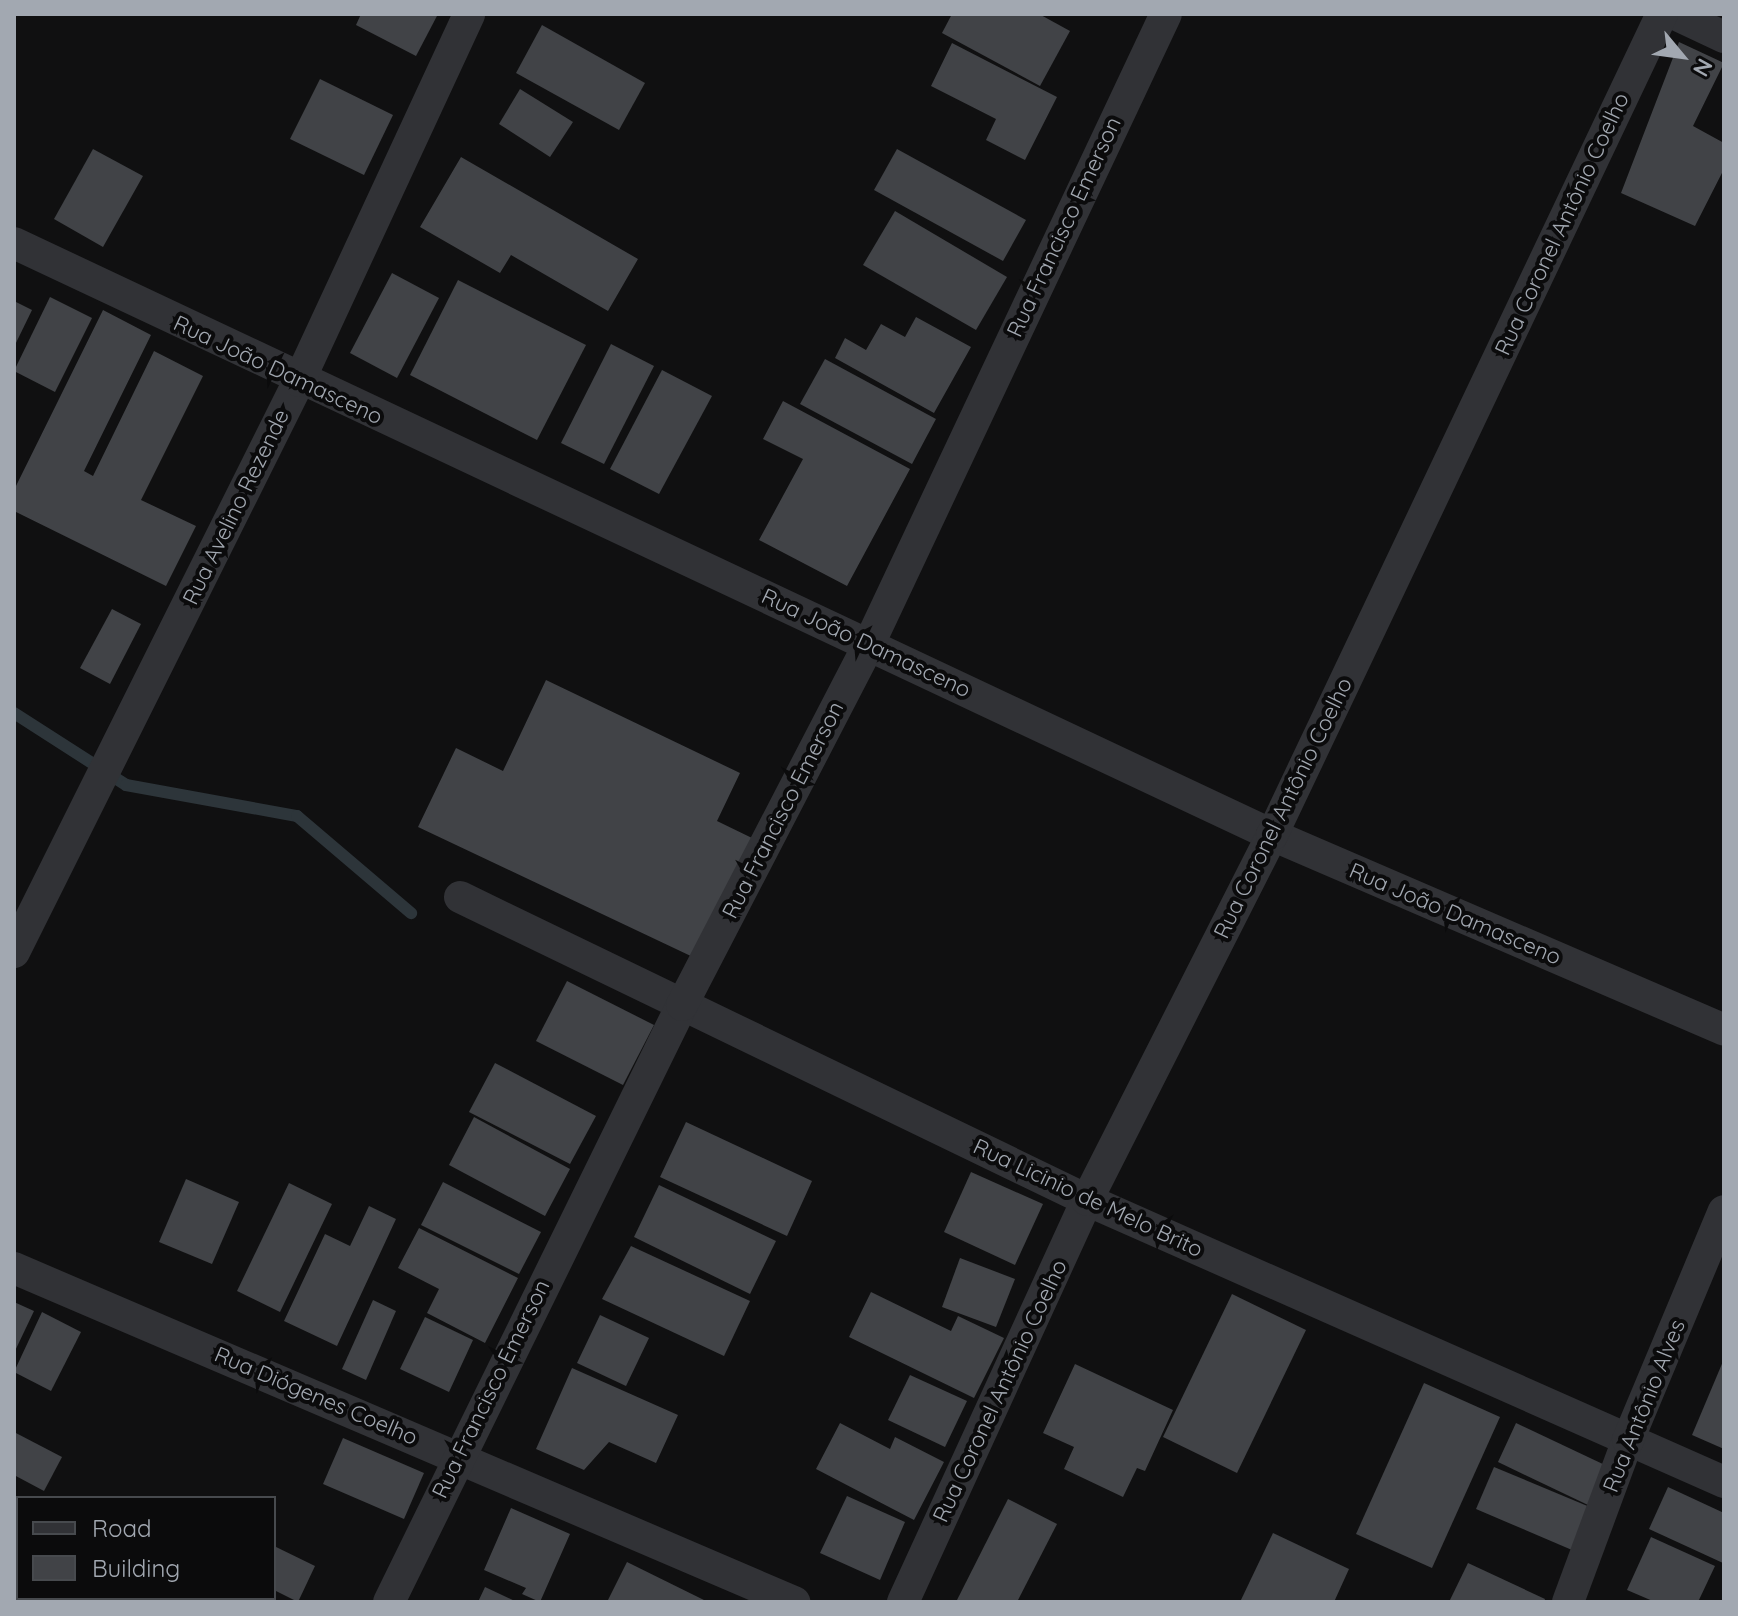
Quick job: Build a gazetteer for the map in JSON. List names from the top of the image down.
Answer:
{
  "streets": {
    "street": [
      "Rua Coronel Antônio Coelho",
      "Rua Francisco Emerson",
      "Rua João Damasceno",
      "Rua Avelino Rezende",
      "Rua Licinio de Melo Brito",
      "Rua Diógenes Coelho",
      "Rua Antônio Alves"
    ]
  },
  "crossings": [
    ["Rua Coronel Antônio Coelho", "Rua João Damasceno"],
    ["Rua Coronel Antônio Coelho", "Rua Licinio de Melo Brito"],
    ["Rua Francisco Emerson", "Rua João Damasceno"],
    ["Rua Francisco Emerson", "Rua Licinio de Melo Brito"],
    ["Rua Francisco Emerson", "Rua Diógenes Coelho"],
    ["Rua João Damasceno", "Rua Avelino Rezende"],
    ["Rua Licinio de Melo Brito", "Rua Antônio Alves"]
  ],
  "legend": ["Road", "Building"],
  "north": "bottom right"
}
